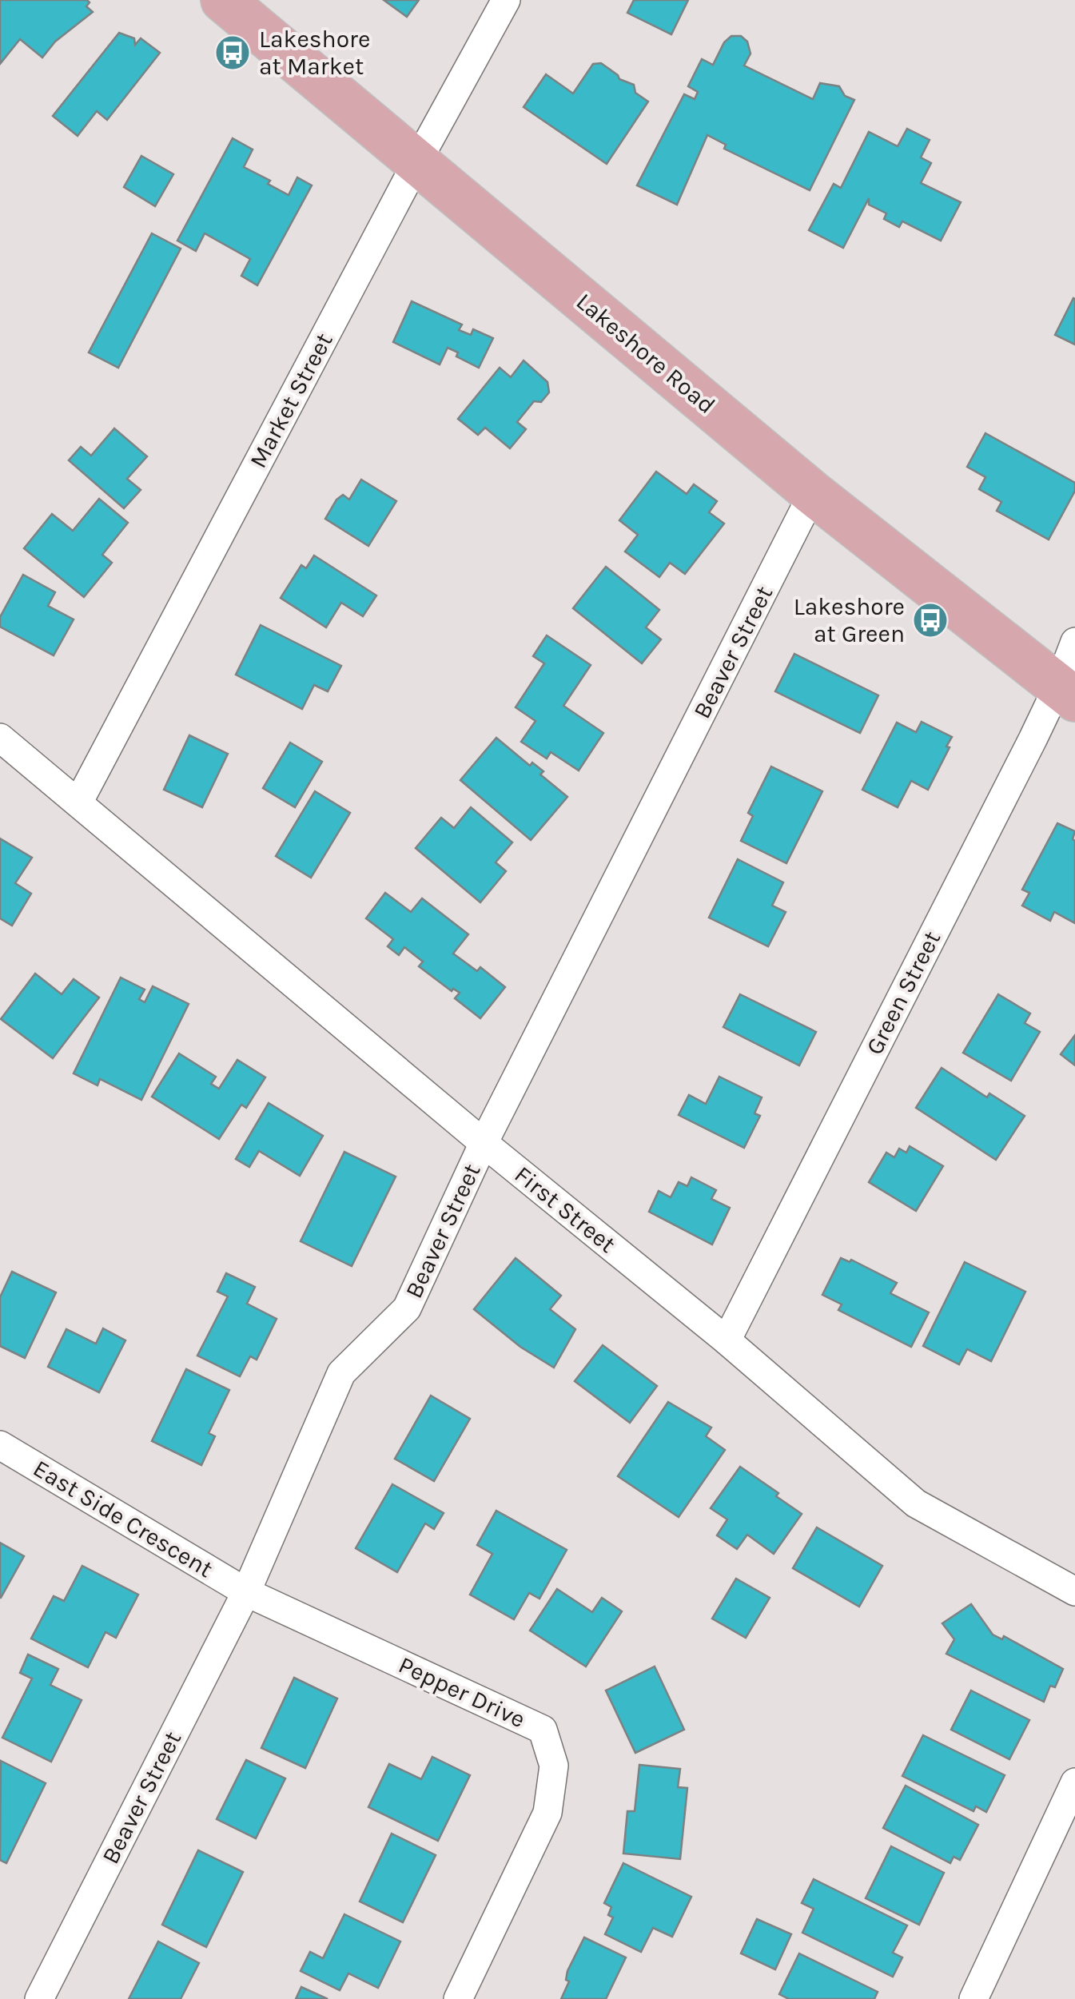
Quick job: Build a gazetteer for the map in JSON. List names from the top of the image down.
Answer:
{
  "streets": {
    "main road": ["Lakeshore Road"],
    "street": [
      "Market Street",
      "Beaver Street",
      "Green Street",
      "First Street",
      "East Side Crescent",
      "Pepper Drive"
    ]
  },
  "crossings": [
    ["Lakeshore Road", "Market Street"],
    ["Lakeshore Road", "Beaver Street"],
    ["Lakeshore Road", "Green Street"],
    ["Market Street", "First Street"],
    ["Beaver Street", "First Street"],
    ["Beaver Street", "East Side Crescent"],
    ["Beaver Street", "Pepper Drive"],
    ["Green Street", "First Street"],
    ["East Side Crescent", "Pepper Drive"]
  ],
  "places": {
    "bus stop": ["Lakeshore at Market", "Lakeshore at Green"]
  }
}
